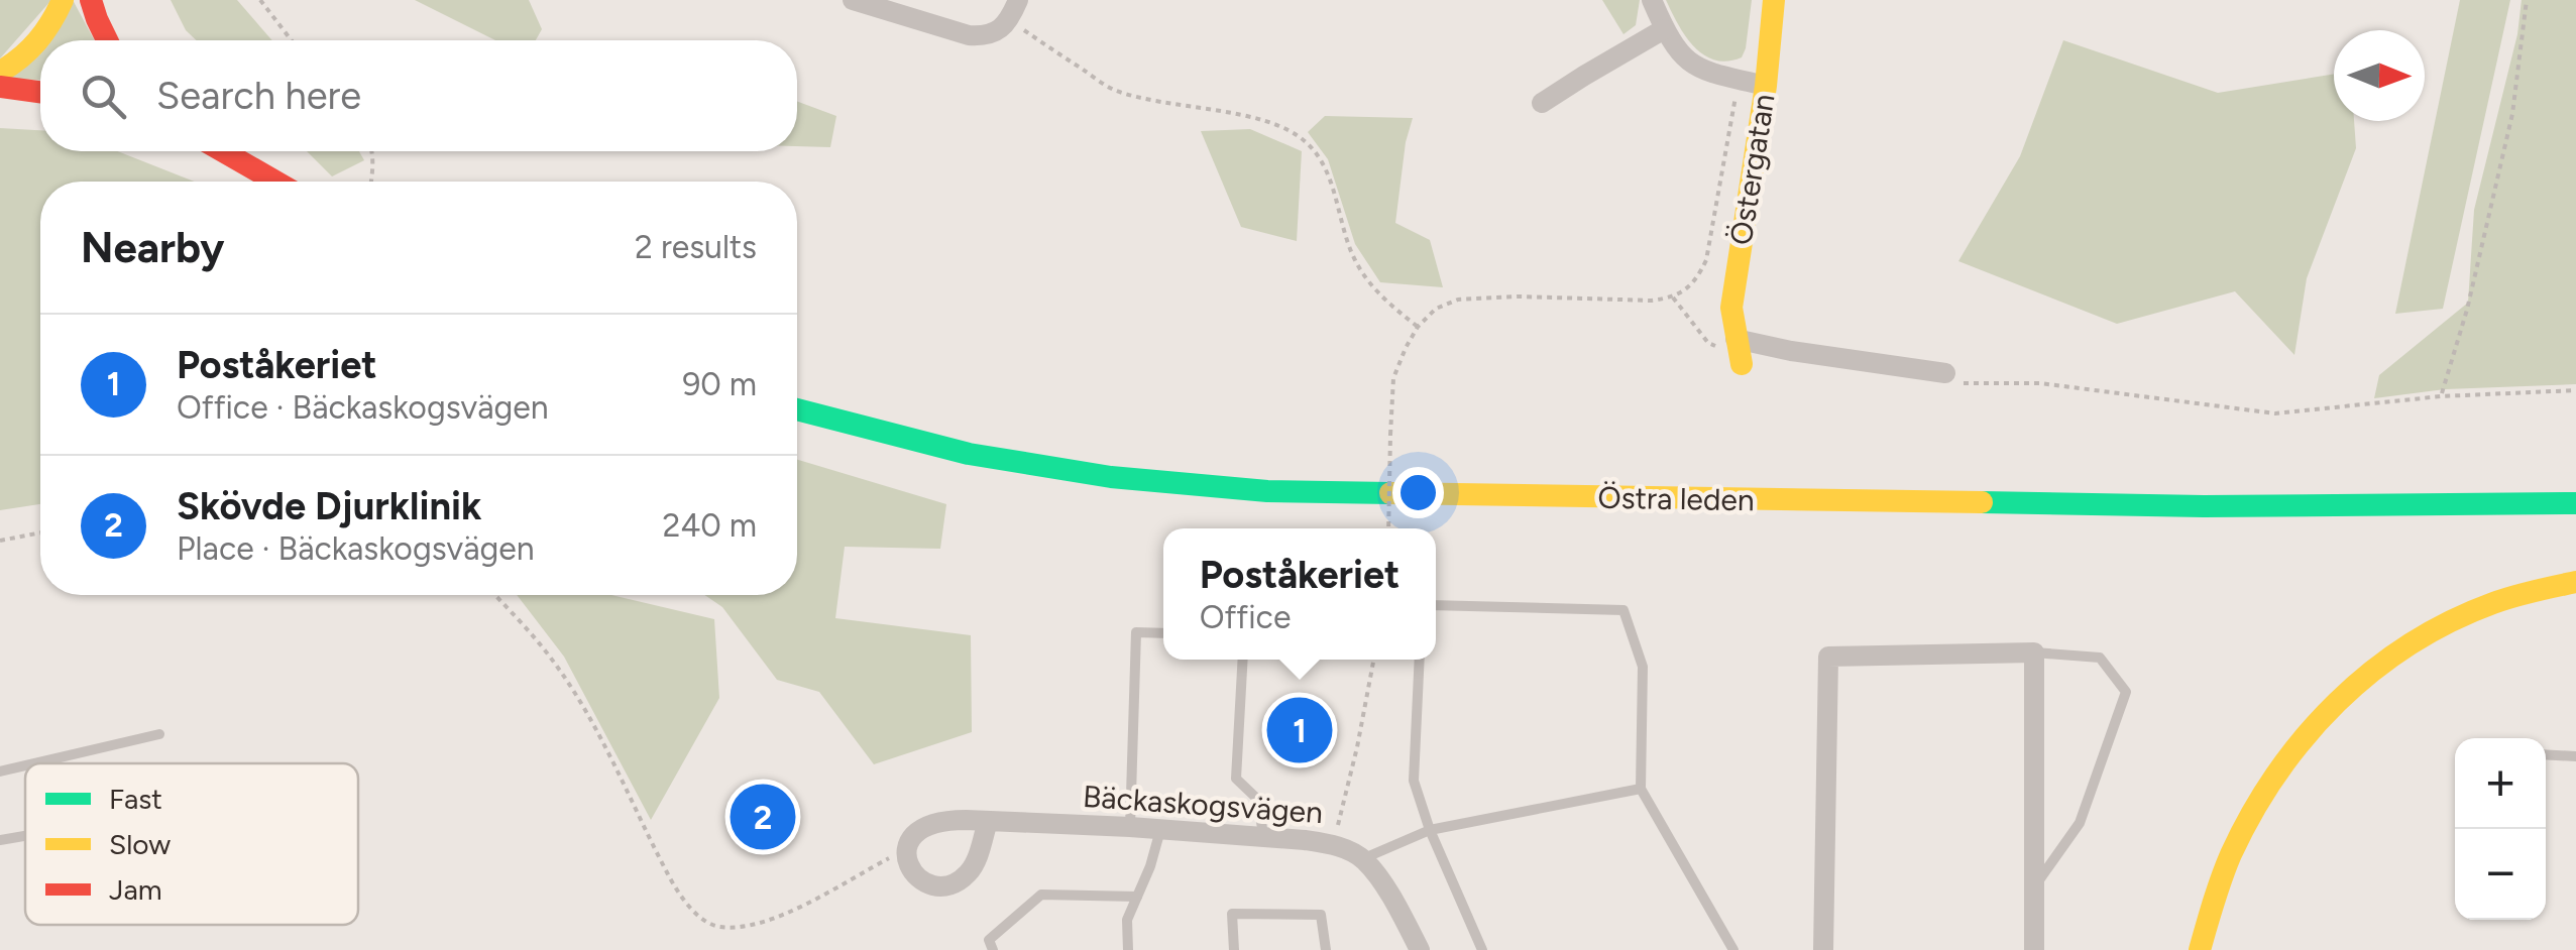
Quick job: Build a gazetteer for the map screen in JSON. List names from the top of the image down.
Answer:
{
  "streets": {
    "main road": ["Östergatan", "Östra leden"],
    "street": ["Bäckaskogsvägen"]
  },
  "legend": ["Fast", "Slow", "Jam"],
  "north": "right",
  "page": {
    "search": "Search here",
    "heading": ["Nearby", "2 results"],
    "list": [
      {
        "mark": "1",
        "name": "Poståkeriet",
        "note": "Office · Bäckaskogsvägen",
        "value": "90 m"
      },
      {
        "mark": "2",
        "name": "Skövde Djurklinik",
        "note": "Place · Bäckaskogsvägen",
        "value": "240 m"
      }
    ],
    "popup": ["Poståkeriet", "Office"],
    "pins": ["1", "2"],
    "map_buttons": ["+", "−"]
  }
}
